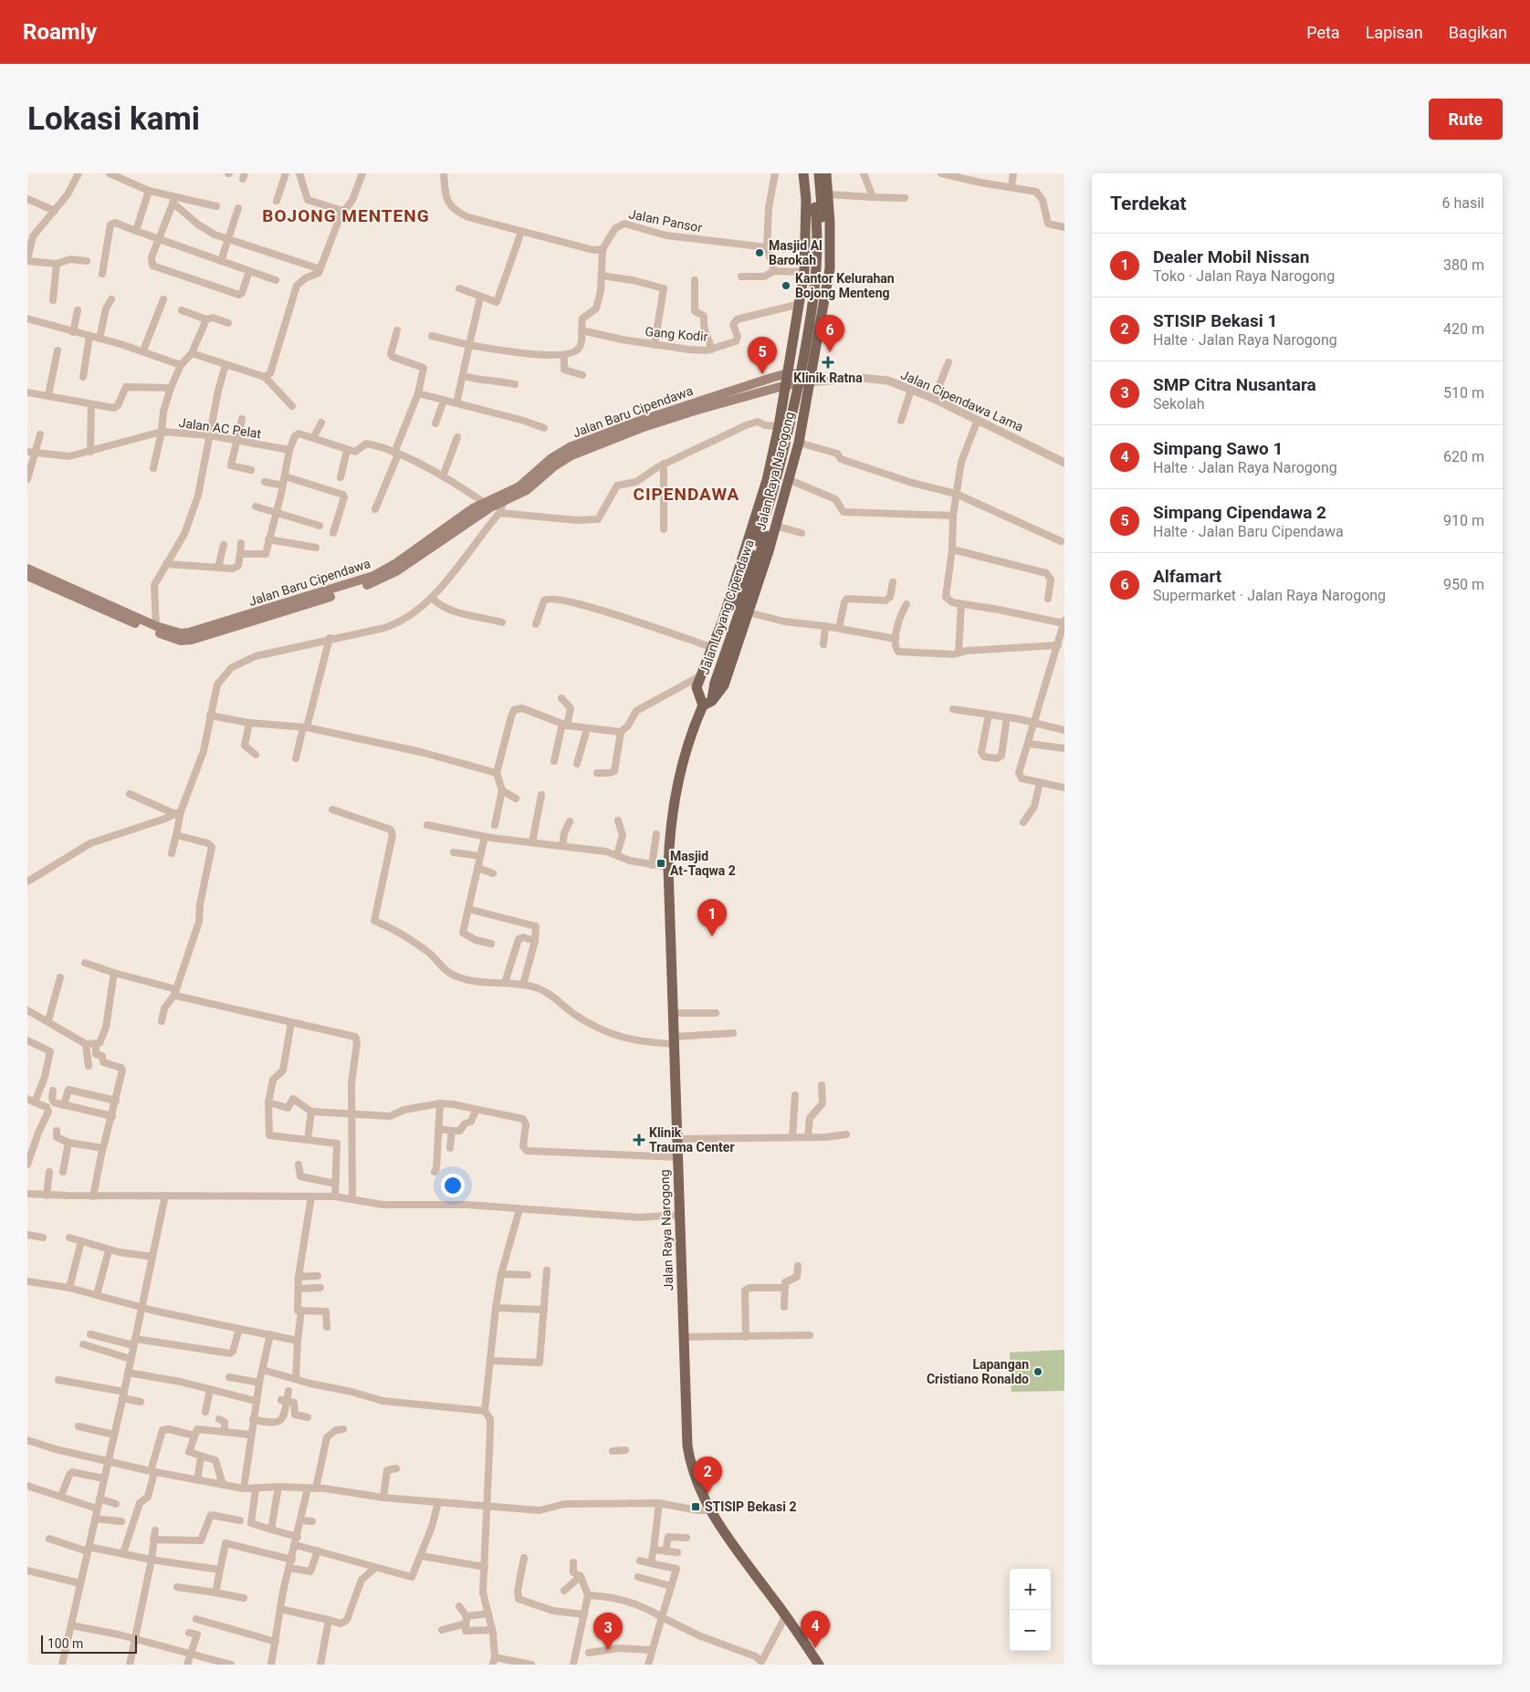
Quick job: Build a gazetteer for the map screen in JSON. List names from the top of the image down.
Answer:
{
  "streets": {
    "main road": ["Jalan Baru Cipendawa", "Jalan Raya Narogong", "Jalan Layang Cipendawa"],
    "street": [
      "Jalan Pansor",
      "Gang Kodir",
      "Jalan Cipendawa Lama",
      "Jalan AC Pelat"
    ]
  },
  "crossings": [
    ["Gang Kodir", "Jalan Raya Narogong"],
    ["Jalan Cipendawa Lama", "Jalan Baru Cipendawa"],
    ["Jalan Cipendawa Lama", "Jalan Raya Narogong"],
    ["Jalan Baru Cipendawa", "Jalan Raya Narogong"],
    ["Jalan Raya Narogong", "Jalan Layang Cipendawa"]
  ],
  "districts": ["BOJONG MENTENG", "CIPENDAWA"],
  "places": {
    "other": ["Masjid Al Barokah", "Kantor Kelurahan Bojong Menteng", "Lapangan Cristiano Ronaldo"],
    "health": ["Klinik Ratna", "Klinik Trauma Center"],
    "transit": ["Masjid At-Taqwa 2", "STISIP Bekasi 2"]
  },
  "scale_bar": "100 m",
  "page": {
    "header": "Roamly",
    "nav": ["Peta", "Lapisan", "Bagikan"],
    "buttons": "Rute",
    "title": "Lokasi kami",
    "heading": ["Terdekat", "6 hasil"],
    "list": [
      {
        "mark": "1",
        "name": "Dealer Mobil Nissan",
        "note": "Toko · Jalan Raya Narogong",
        "value": "380 m"
      },
      {
        "mark": "2",
        "name": "STISIP Bekasi 1",
        "note": "Halte · Jalan Raya Narogong",
        "value": "420 m"
      },
      {
        "mark": "3",
        "name": "SMP Citra Nusantara",
        "note": "Sekolah",
        "value": "510 m"
      },
      {
        "mark": "4",
        "name": "Simpang Sawo 1",
        "note": "Halte · Jalan Raya Narogong",
        "value": "620 m"
      },
      {
        "mark": "5",
        "name": "Simpang Cipendawa 2",
        "note": "Halte · Jalan Baru Cipendawa",
        "value": "910 m"
      },
      {
        "mark": "6",
        "name": "Alfamart",
        "note": "Supermarket · Jalan Raya Narogong",
        "value": "950 m"
      }
    ],
    "pins": [
      "6",
      "5",
      "1",
      "2",
      "4",
      "3"
    ],
    "map_buttons": ["+", "−"],
    "scale": "100 m"
  }
}
